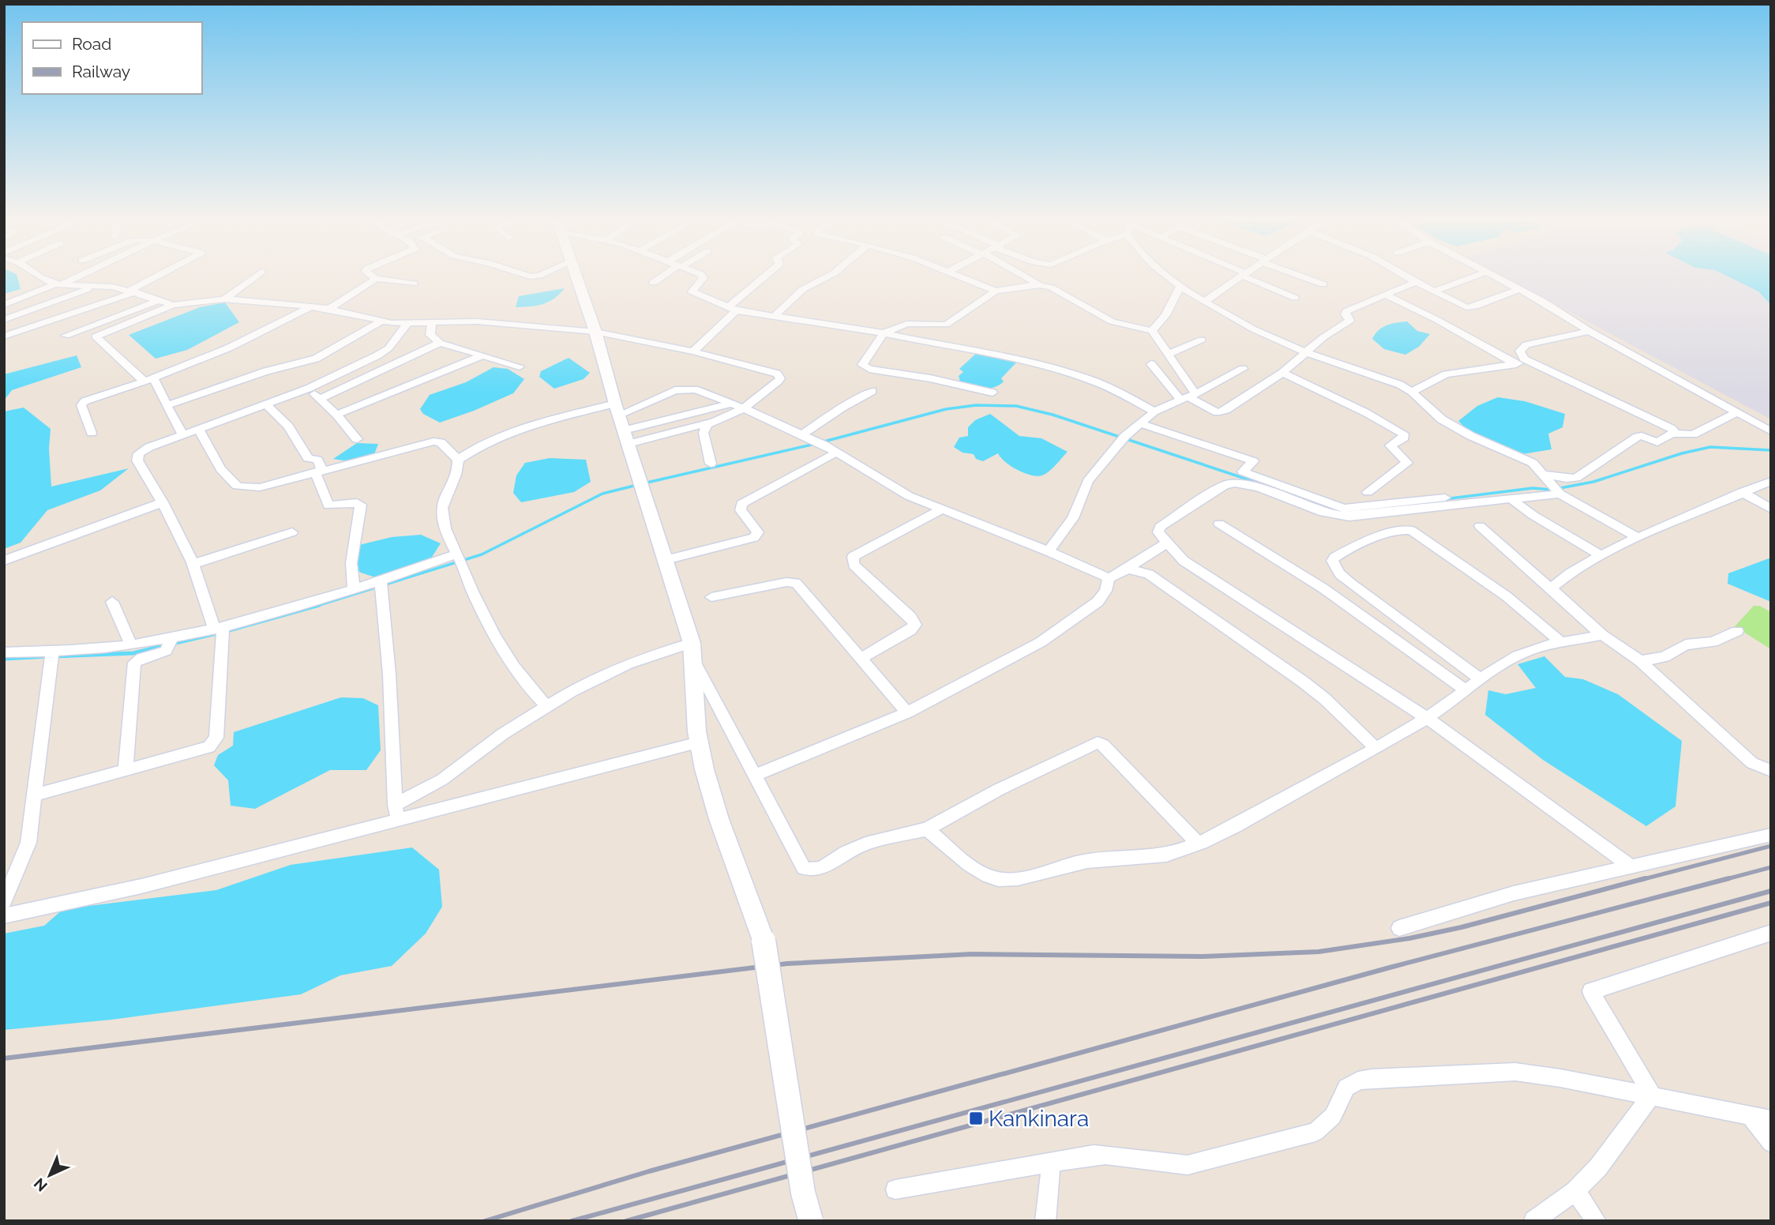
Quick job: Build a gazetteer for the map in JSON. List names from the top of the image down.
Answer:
{
  "places": {
    "transit": ["Kankinara"]
  },
  "legend": ["Road", "Railway"],
  "north": "bottom left"
}
